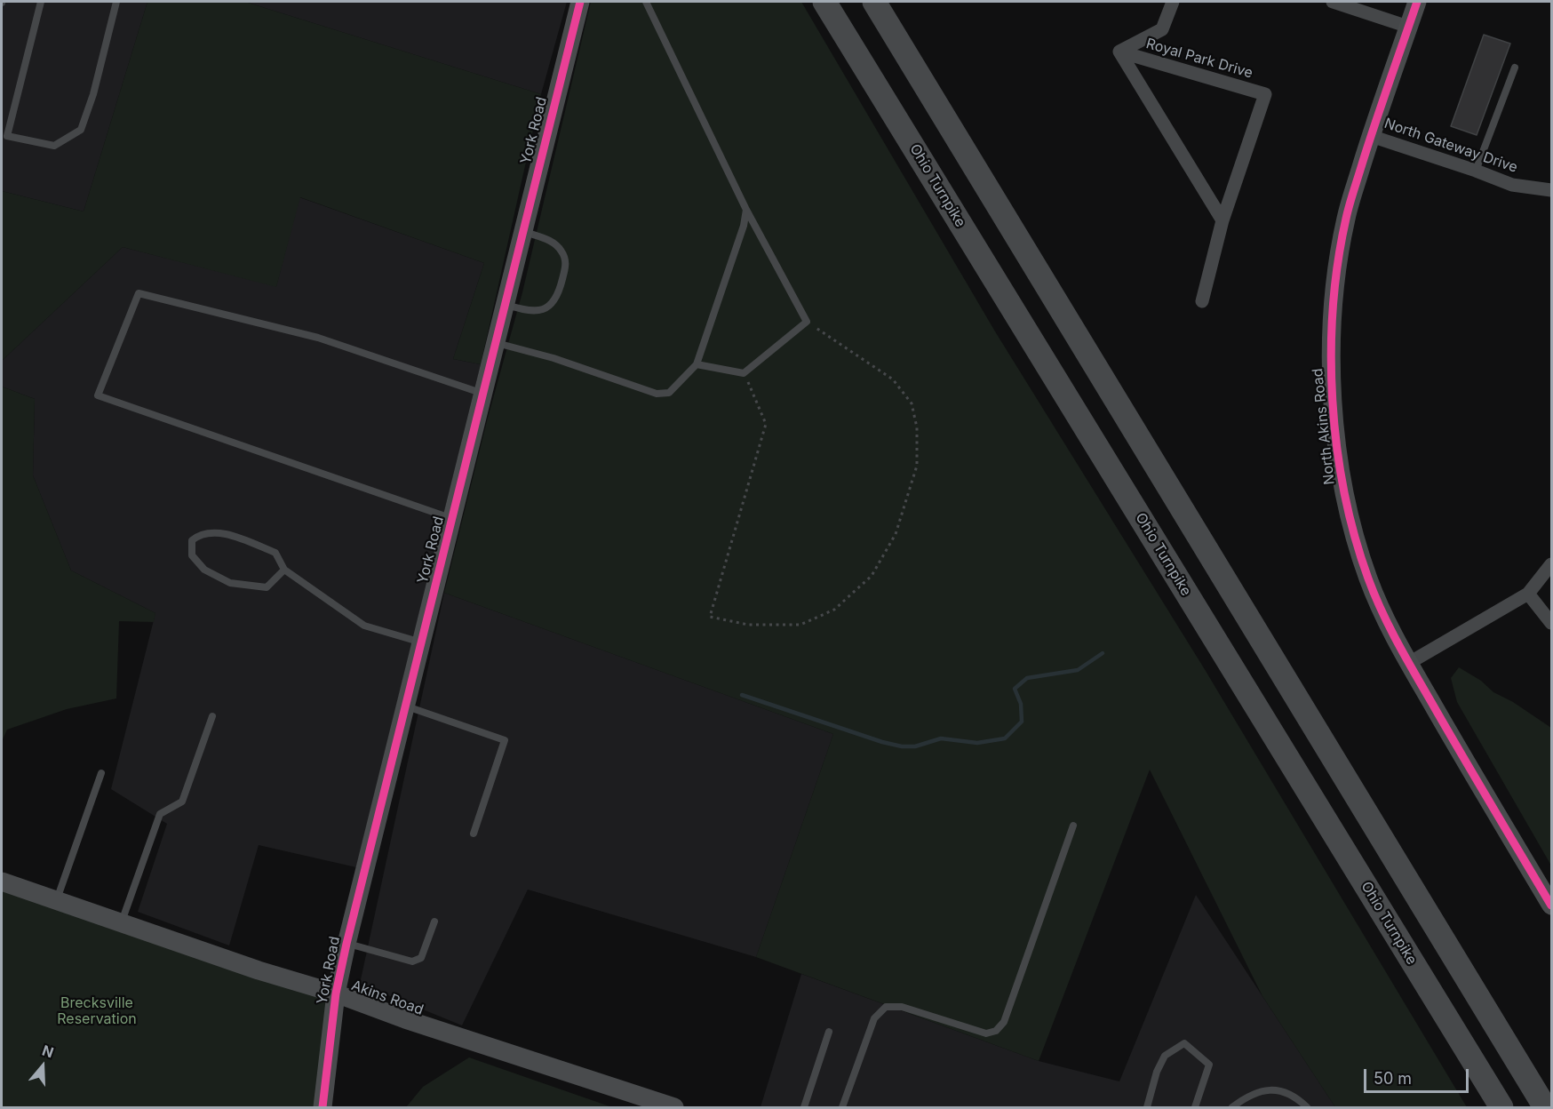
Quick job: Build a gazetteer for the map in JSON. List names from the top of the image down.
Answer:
{
  "streets": {
    "highway": ["Ohio Turnpike"],
    "street": [
      "Royal Park Drive",
      "York Road",
      "North Gateway Drive",
      "North Akins Road",
      "Akins Road"
    ]
  },
  "crossings": [
    ["York Road", "Akins Road"],
    ["North Gateway Drive", "North Akins Road"]
  ],
  "parks": ["Brecksville Reservation"],
  "scale_bar": "50 m",
  "north": "top"
}
